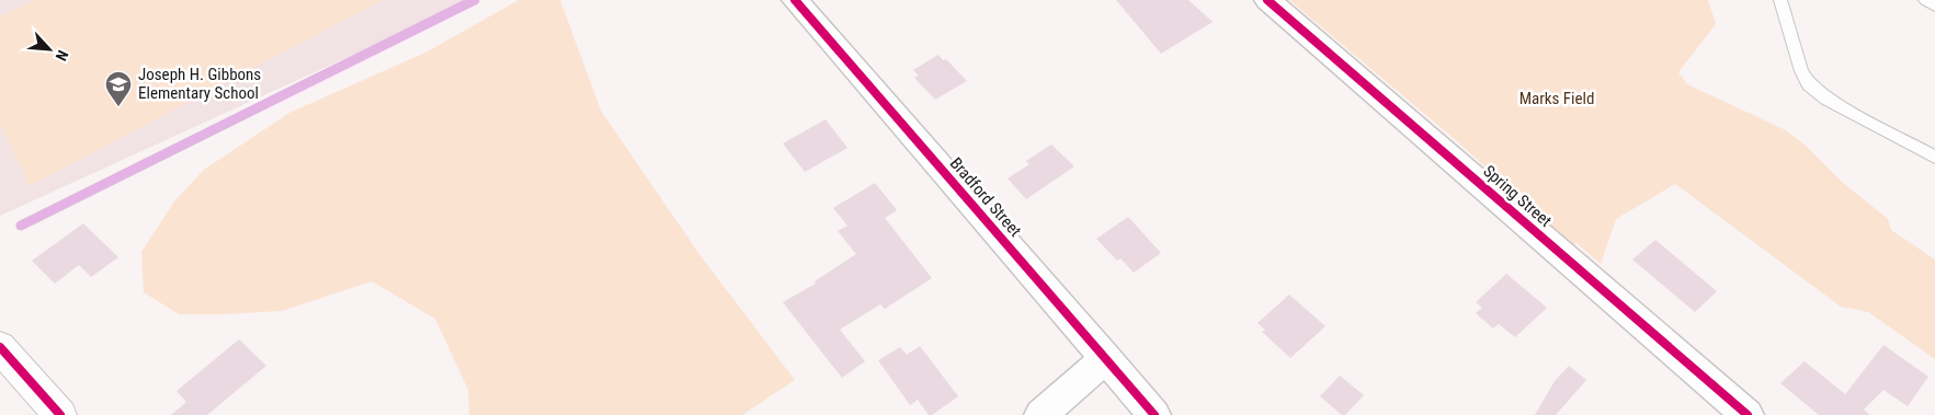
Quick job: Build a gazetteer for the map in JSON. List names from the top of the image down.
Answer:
{
  "streets": {
    "street": ["Spring Street", "Bradford Street"]
  },
  "parks": ["Marks Field"],
  "places": {
    "school or university": ["Joseph H. Gibbons Elementary School"]
  },
  "north": "bottom right"
}
